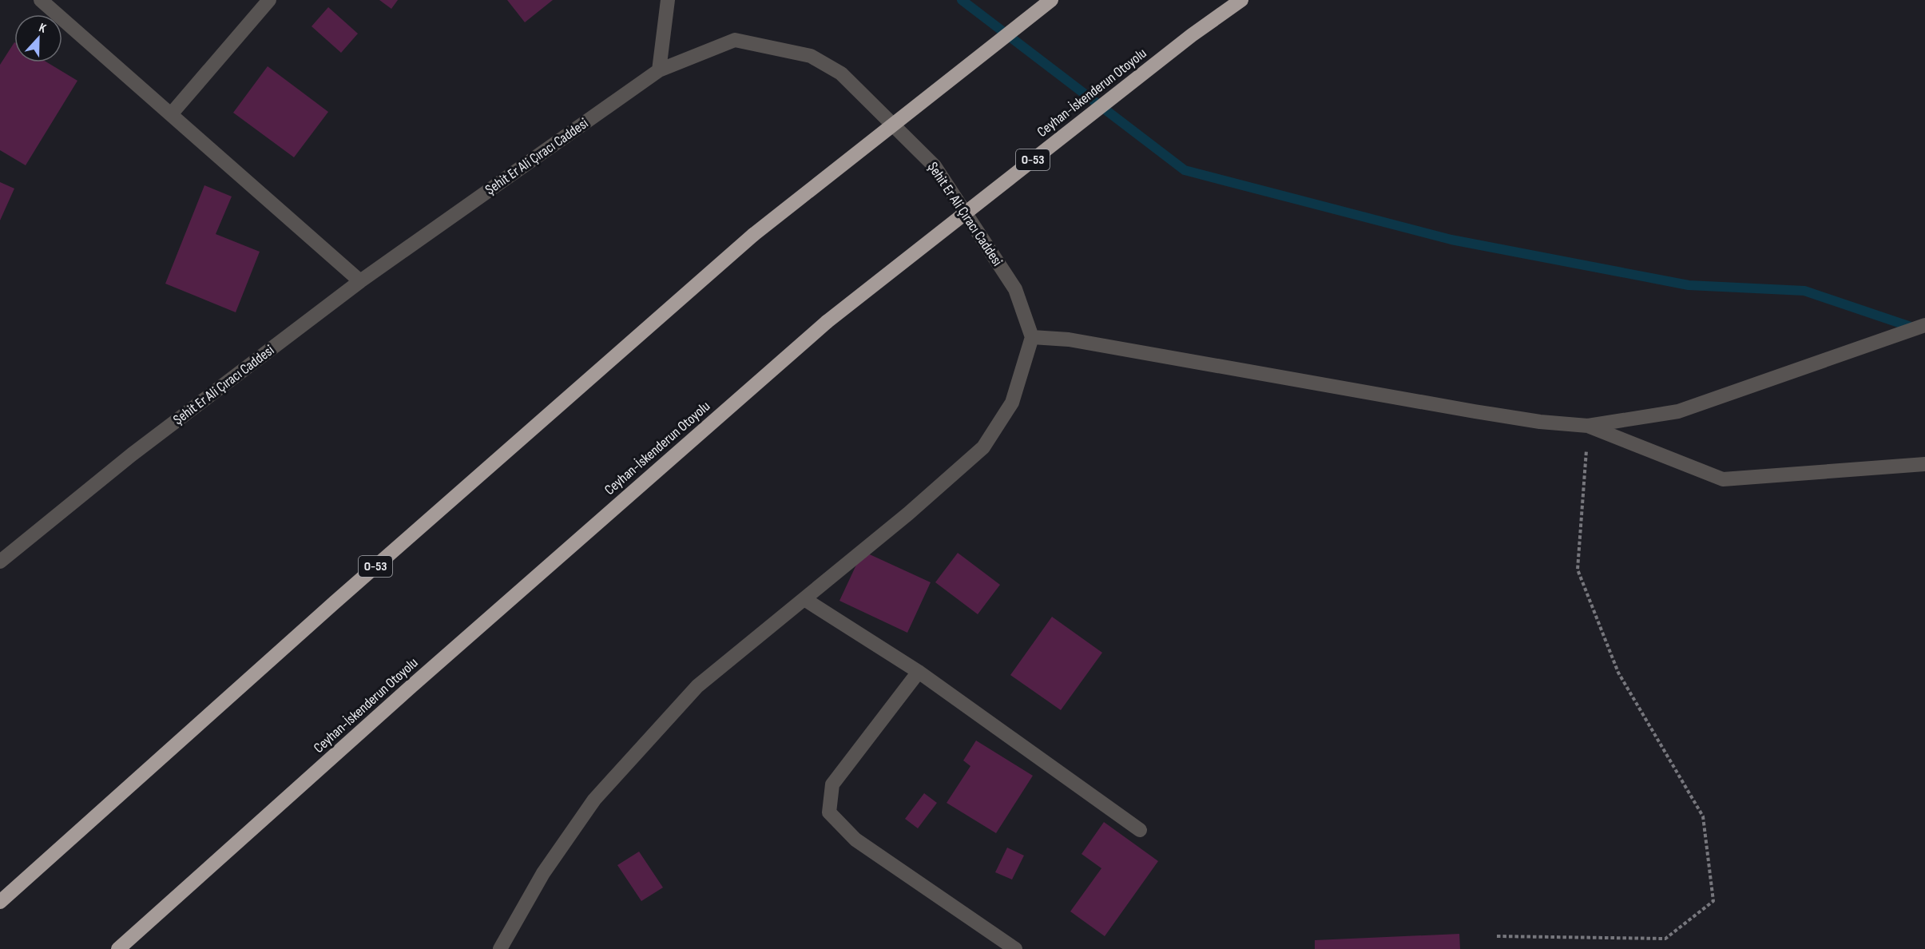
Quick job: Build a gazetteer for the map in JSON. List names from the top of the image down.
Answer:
{
  "streets": {
    "highway": ["Ceyhan-İskenderun Otoyolu", "O-53"],
    "street": ["Şehit Er Ali Çıracı Caddesi"]
  },
  "north": "top"
}
